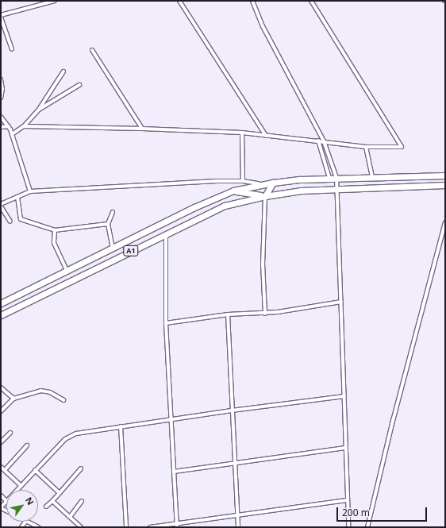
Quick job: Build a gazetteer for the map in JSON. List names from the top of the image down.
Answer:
{
  "streets": {
    "main road": ["A1"]
  },
  "scale_bar": "200 m",
  "north": "top right"
}
